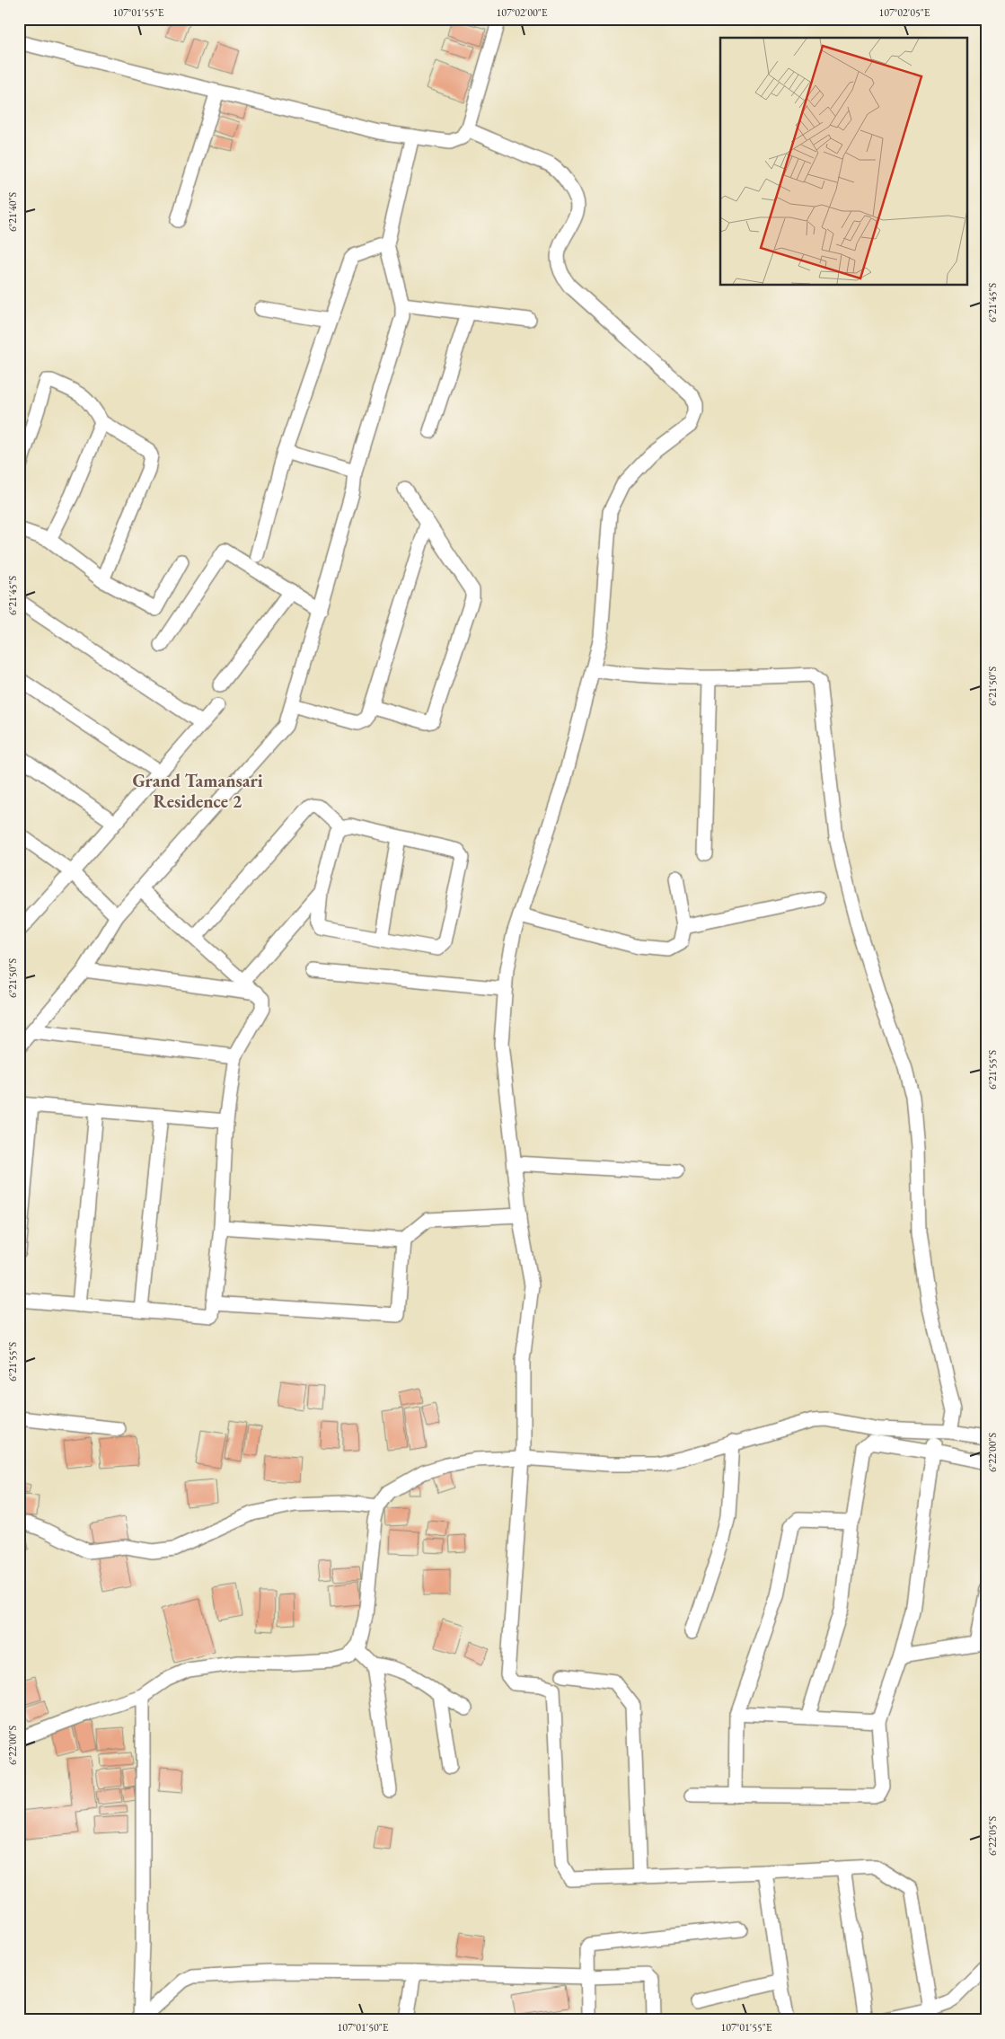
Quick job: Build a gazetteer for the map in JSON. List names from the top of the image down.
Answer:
{
  "districts": ["Grand Tamansari Residence 2"],
  "coordinates": [
    "107°01'55\"E",
    "107°02'00\"E",
    "107°02'05\"E",
    "6°21'40\"S",
    "6°21'45\"S",
    "6°21'50\"S",
    "6°21'55\"S",
    "6°22'00\"S",
    "6°22'05\"S",
    "107°01'50\"E"
  ]
}
